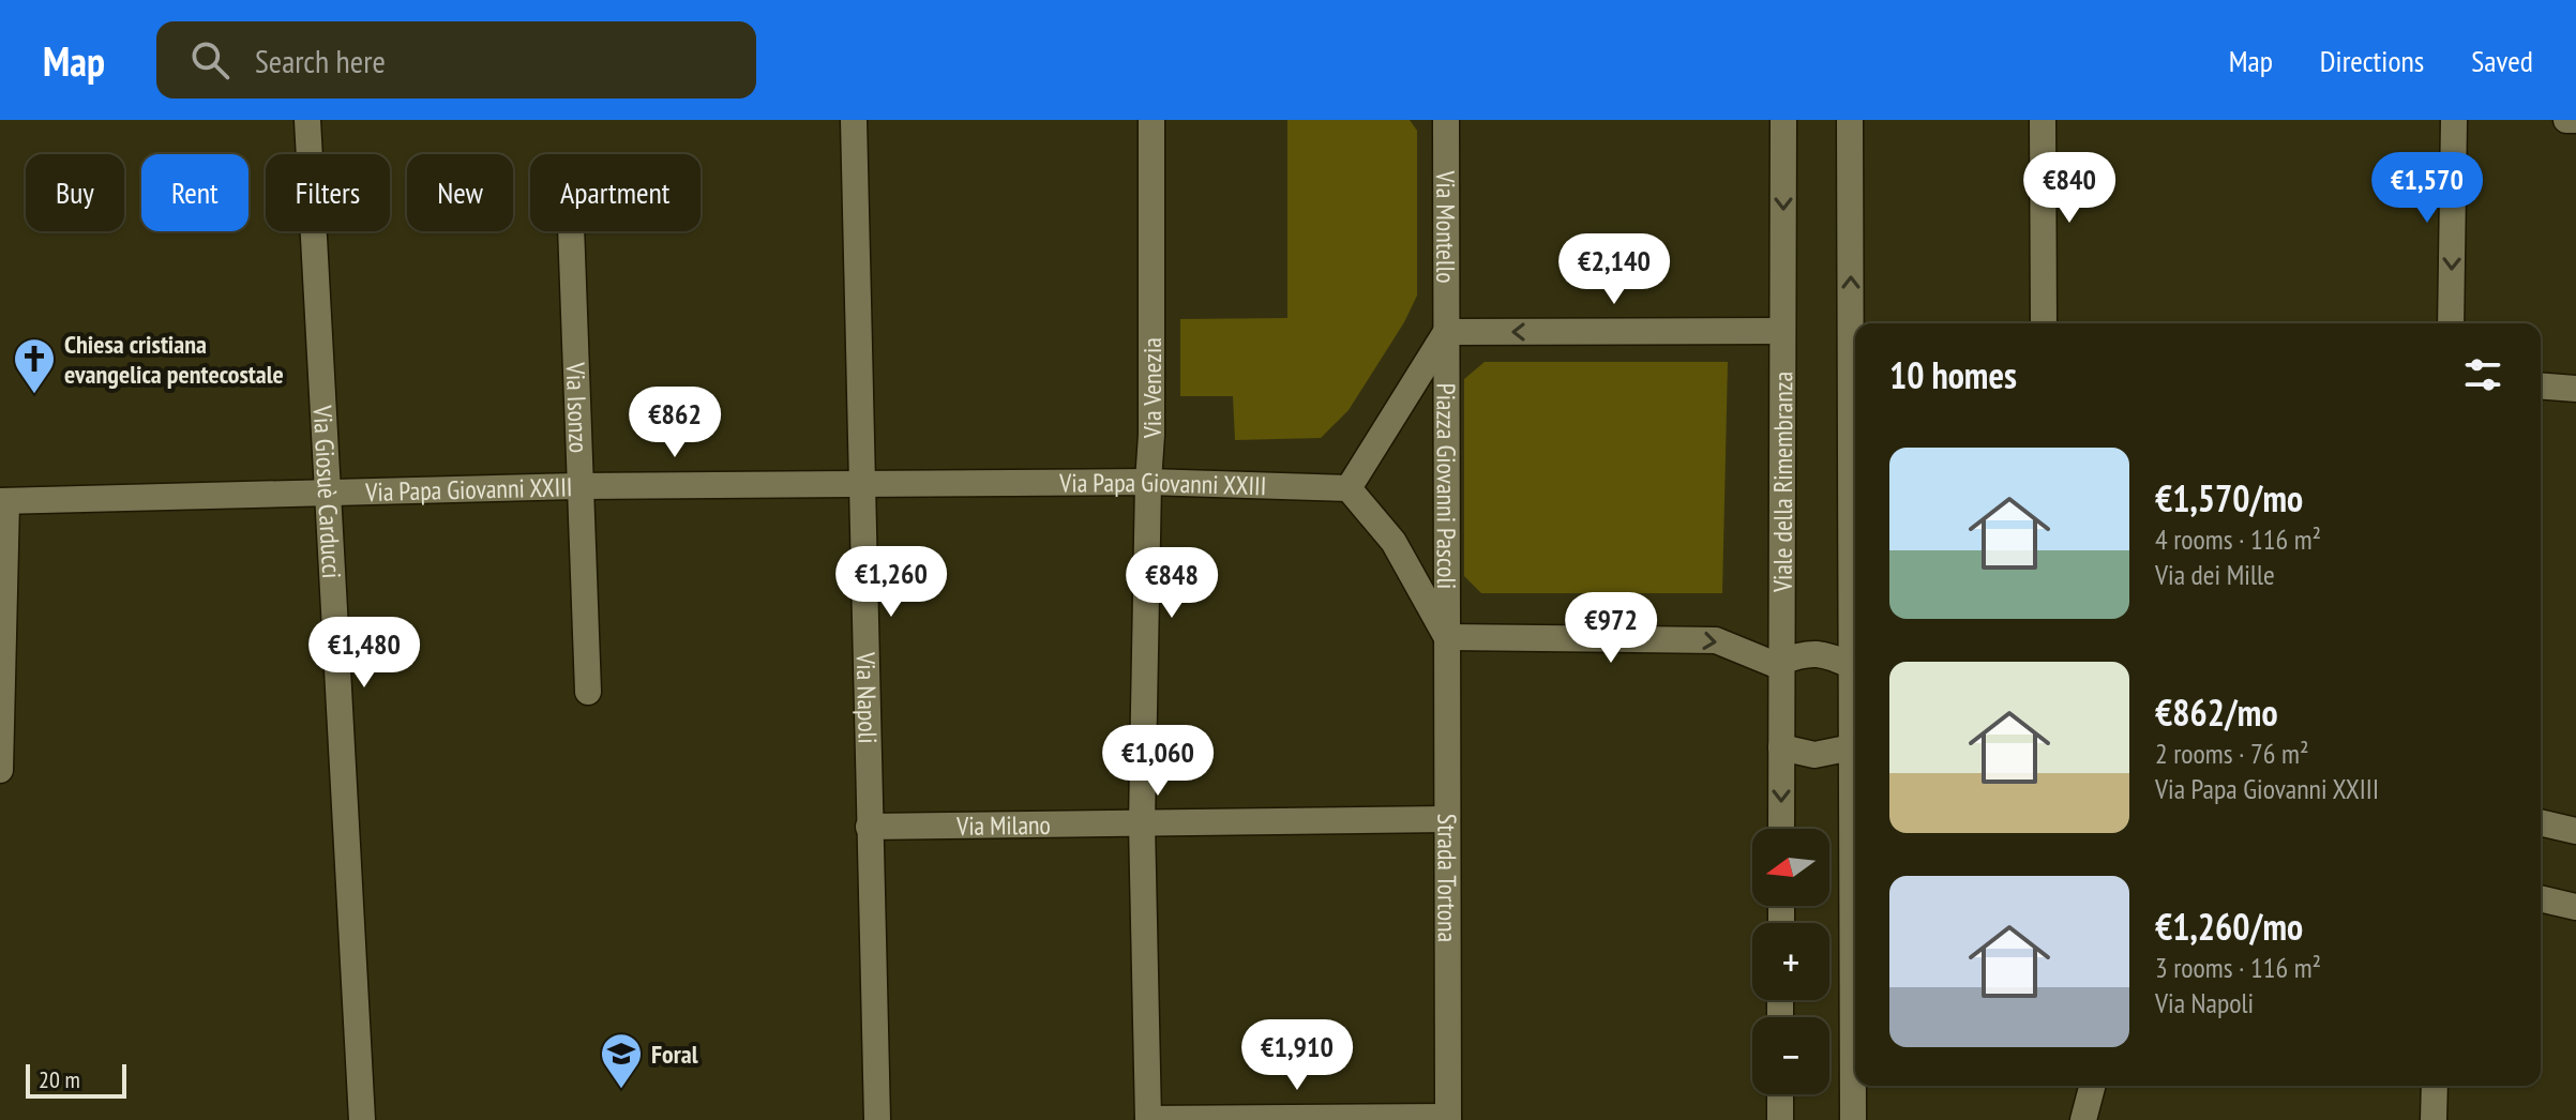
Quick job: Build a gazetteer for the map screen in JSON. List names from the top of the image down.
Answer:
{
  "streets": {
    "street": [
      "Via Montello",
      "Via Venezia",
      "Via Isonzo",
      "Viale della Rimembranza",
      "Via Papa Giovanni XXIII",
      "Piazza Giovanni Pascoli",
      "Via Giosuè Carducci",
      "Via Napoli",
      "Via Milano",
      "Strada Tortona"
    ]
  },
  "crossings": [
    ["Via Montello", "Piazza Giovanni Pascoli"],
    ["Via Venezia", "Via Papa Giovanni XXIII"],
    ["Via Venezia", "Via Milano"],
    ["Via Isonzo", "Via Papa Giovanni XXIII"],
    ["Via Papa Giovanni XXIII", "Via Giosuè Carducci"],
    ["Via Papa Giovanni XXIII", "Via Napoli"],
    ["Piazza Giovanni Pascoli", "Strada Tortona"],
    ["Via Napoli", "Via Milano"],
    ["Via Milano", "Strada Tortona"]
  ],
  "places": {
    "church": ["Chiesa cristiana evangelica pentecostale"],
    "school or university": ["Foral"]
  },
  "scale_bar": "20 m",
  "north": "left",
  "page": {
    "header": "Map",
    "search": "Search here",
    "nav": ["Map", "Directions", "Saved"],
    "price": [
      "€840",
      "€1,570",
      "€2,140",
      "€862",
      "€1,260",
      "€848",
      "€972",
      "€1,480",
      "€1,060",
      "€1,910"
    ],
    "chip": [
      "Buy",
      "Rent",
      "Filters",
      "New",
      "Apartment"
    ],
    "heading": "10 homes",
    "list": [
      {
        "name": "€1,570/mo",
        "note": "4 rooms · 116 m² · Via dei Mille"
      },
      {
        "name": "€862/mo",
        "note": "2 rooms · 76 m² · Via Papa Giovanni XXIII"
      },
      {
        "name": "€1,260/mo",
        "note": "3 rooms · 116 m² · Via Napoli"
      }
    ],
    "map_buttons": ["+", "−"],
    "scale": "20 m"
  }
}
